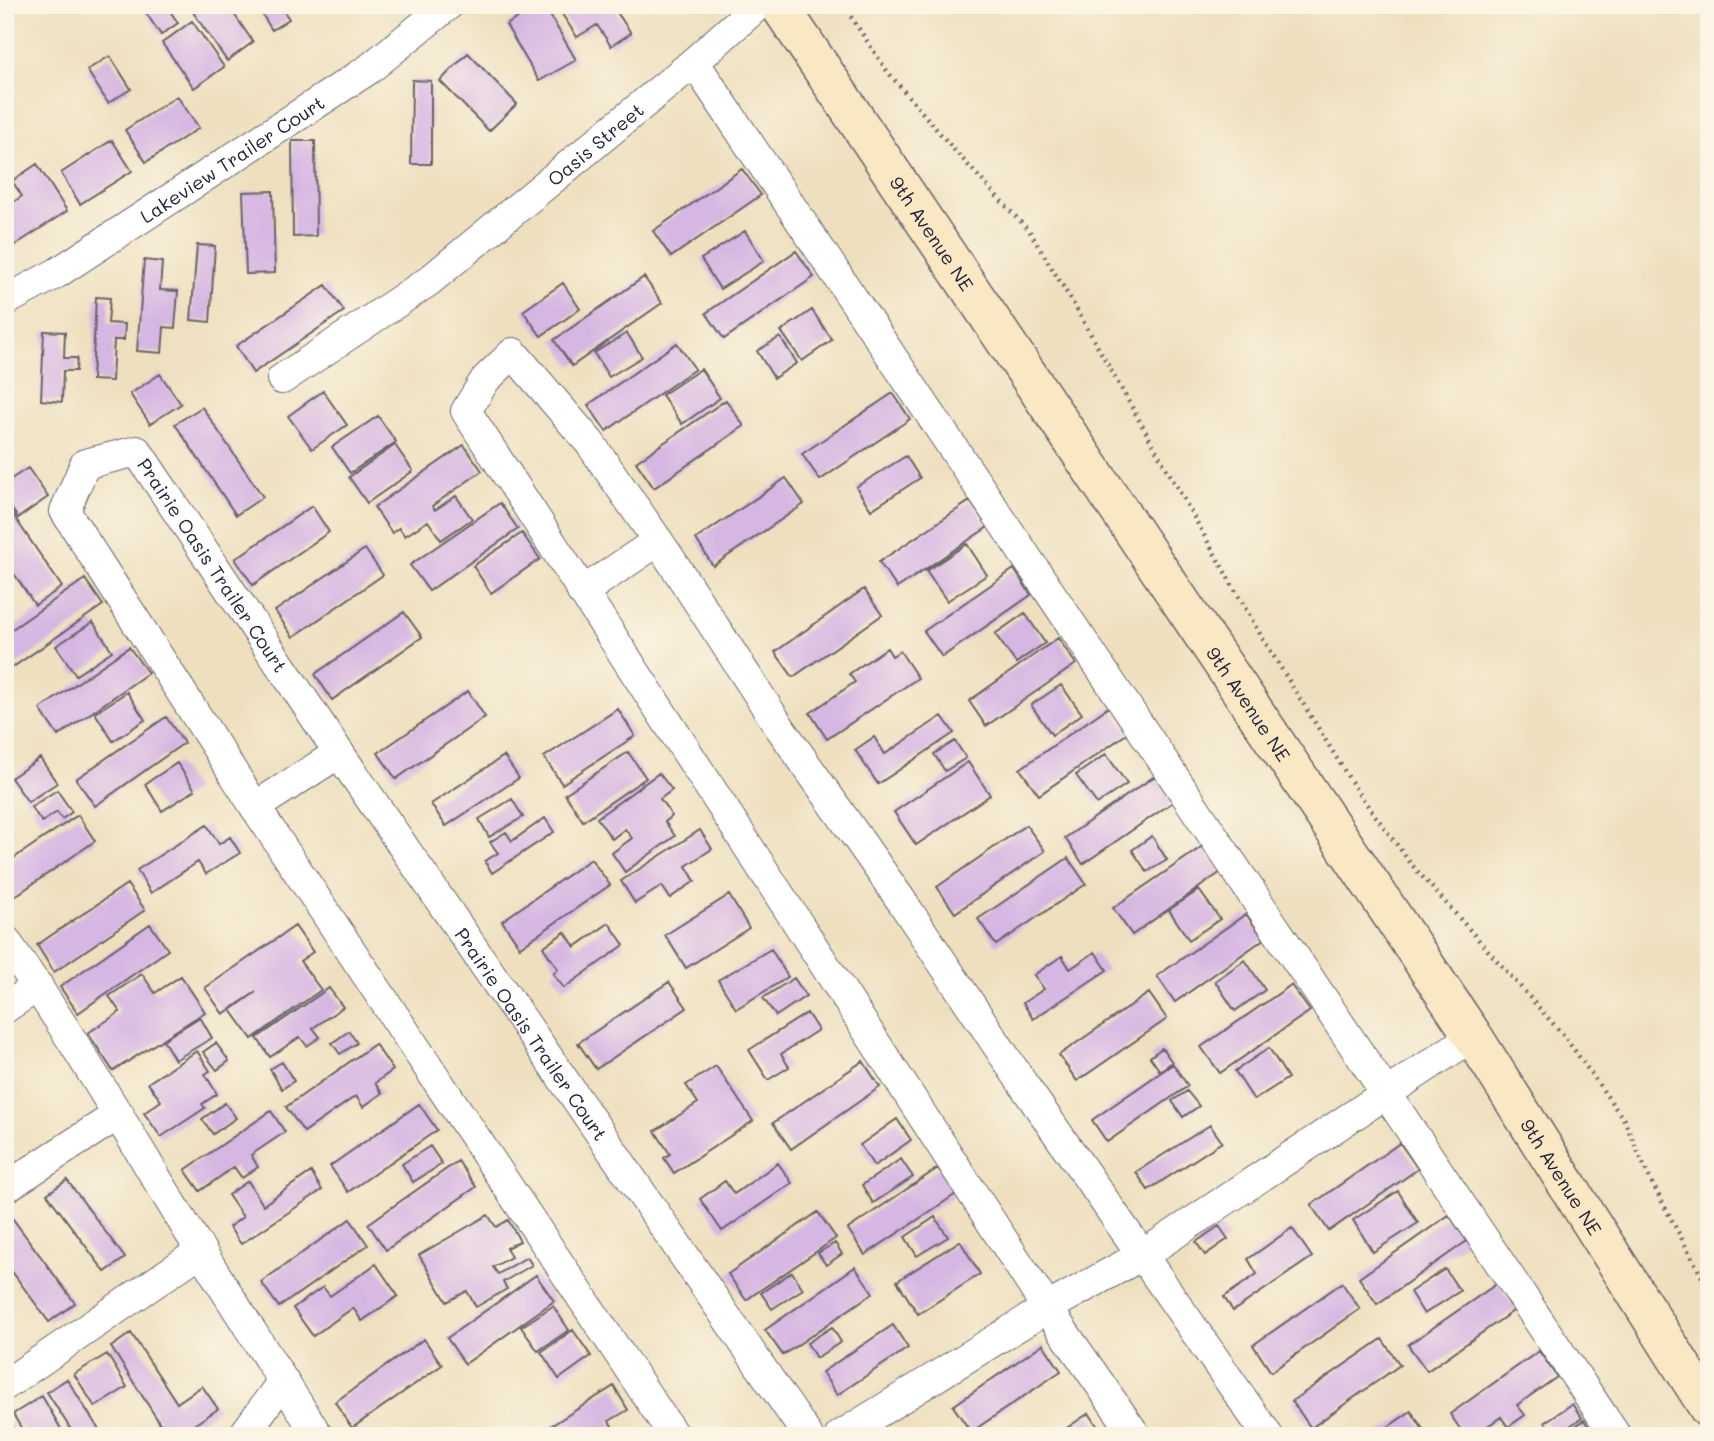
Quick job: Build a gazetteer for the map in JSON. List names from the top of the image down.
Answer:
{
  "streets": {
    "street": [
      "Oasis Street",
      "Lakeview Trailer Court",
      "9th Avenue NE",
      "Prairie Oasis Trailer Court"
    ]
  }
}
